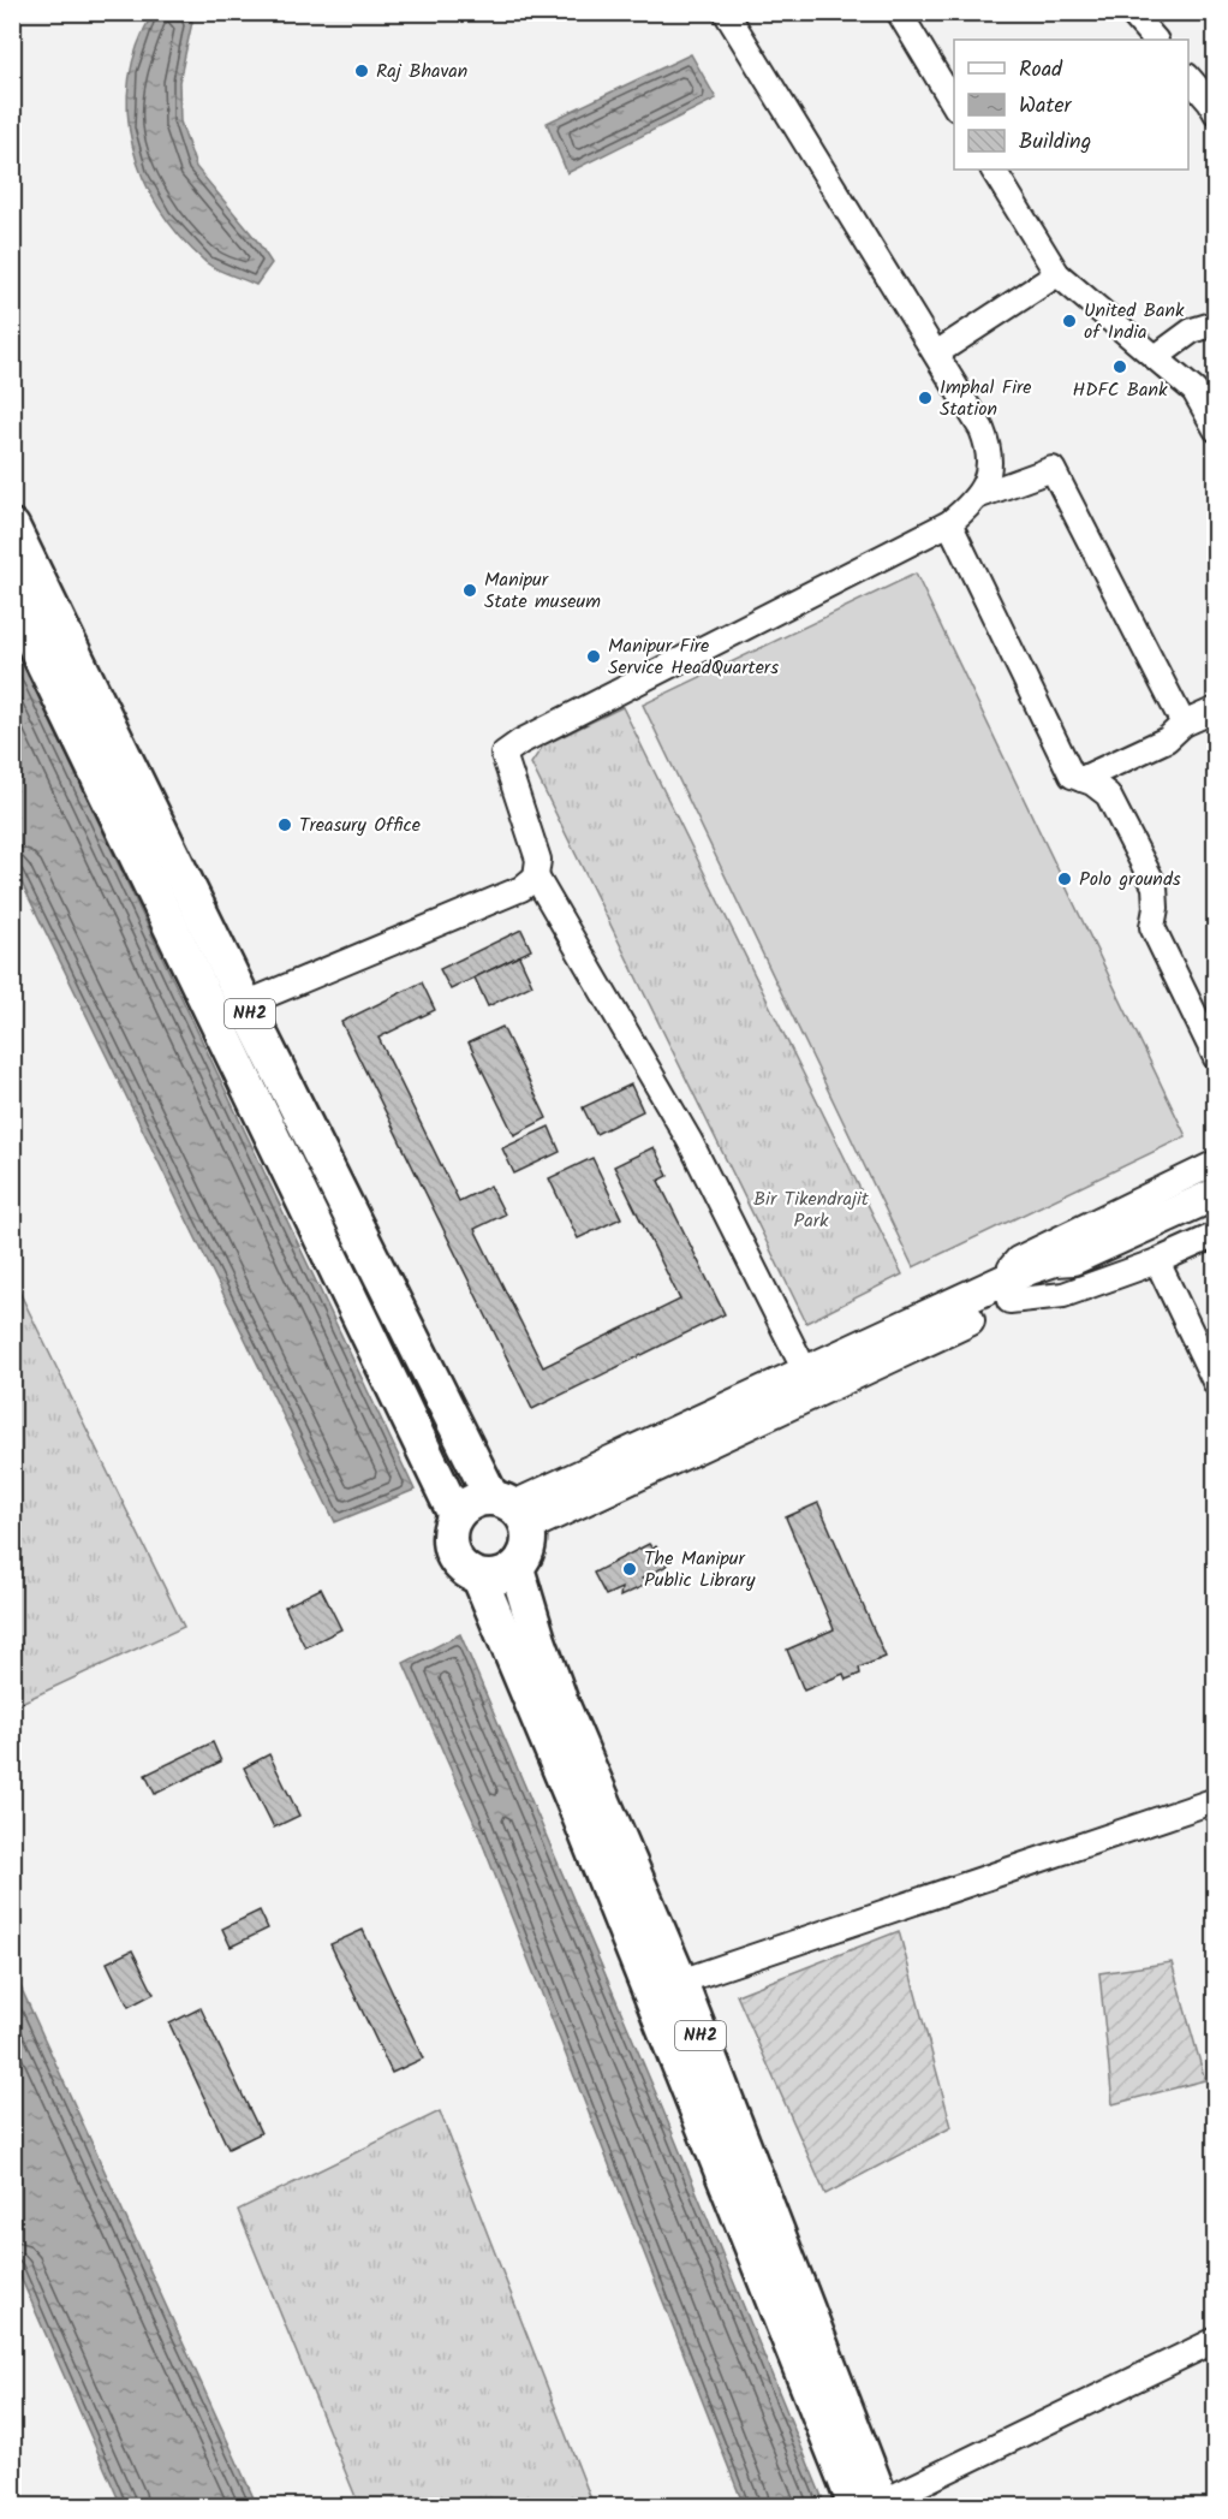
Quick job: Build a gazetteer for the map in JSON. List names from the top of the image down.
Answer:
{
  "streets": {
    "highway": ["NH2"]
  },
  "parks": ["Bir Tikendrajit Park"],
  "places": [
    "Raj Bhavan",
    "United Bank of India",
    "HDFC Bank",
    "Imphal Fire Station",
    "Manipur State museum",
    "Manipur Fire Service HeadQuarters",
    "Treasury Office",
    "Polo grounds",
    "The Manipur Public Library"
  ],
  "legend": ["Road", "Water", "Building"]
}
